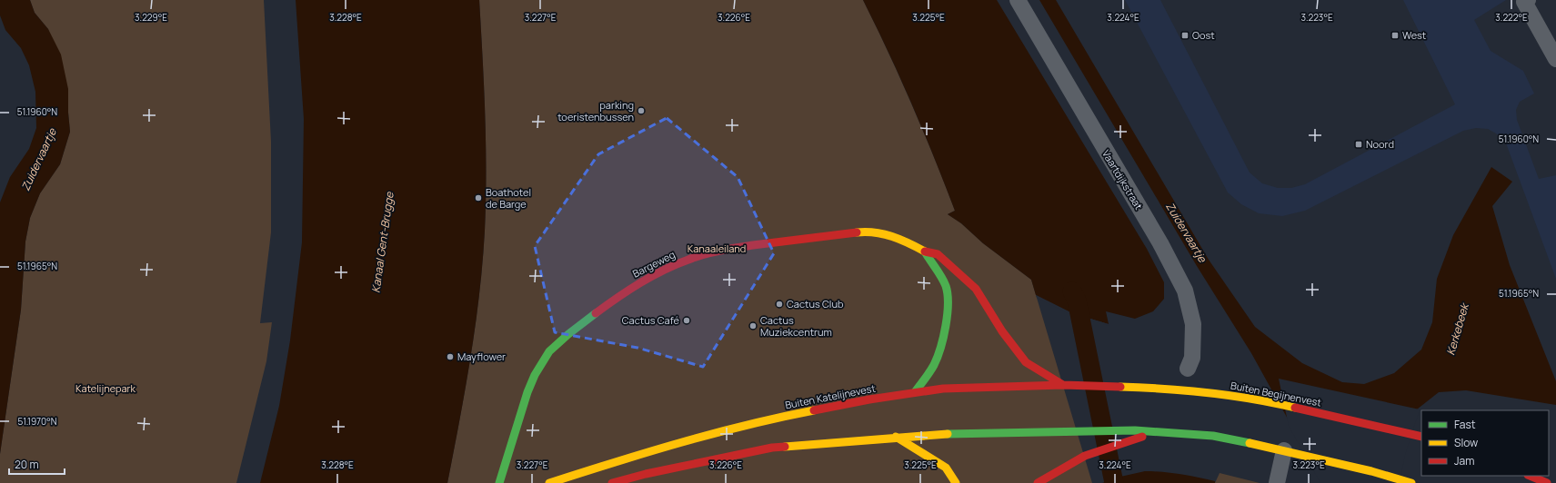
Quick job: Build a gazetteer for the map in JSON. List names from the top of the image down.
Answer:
{
  "streets": {
    "main road": ["Bargeweg", "Buiten Begijnenvest", "Buiten Katelijnevest"],
    "street": ["Vaartdijkstraat"]
  },
  "crossings": [
    ["Bargeweg", "Buiten Katelijnevest"],
    ["Buiten Begijnenvest", "Buiten Katelijnevest"]
  ],
  "water": ["Zuidervaartje", "Kanaal Gent-Brugge", "Kerkebeek"],
  "parks": ["Kanaaleiland", "Katelijnepark"],
  "places": {
    "transit": ["Oost", "West", "Noord"],
    "other": [
      "parking toeristenbussen",
      "Boathotel de Barge",
      "Cactus Club",
      "Cactus Café",
      "Cactus Muziekcentrum",
      "Mayflower"
    ]
  },
  "legend": ["Fast", "Slow", "Jam"],
  "scale_bar": "20 m",
  "coordinates": [
    "3.229°E",
    "3.228°E",
    "3.227°E",
    "3.226°E",
    "3.225°E",
    "3.224°E",
    "3.223°E",
    "3.222°E",
    "51.1960°N",
    "51.1965°N",
    "51.1970°N"
  ]
}
